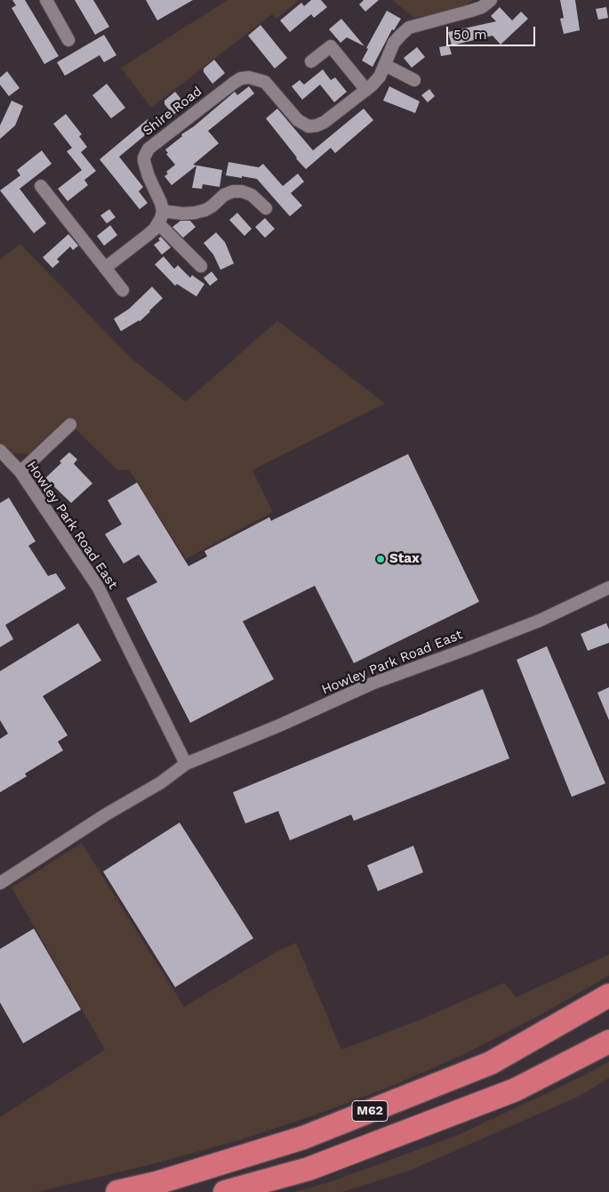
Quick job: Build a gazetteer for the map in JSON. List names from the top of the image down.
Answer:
{
  "streets": {
    "highway": ["M62"],
    "street": ["Shire Road", "Howley Park Road East"]
  },
  "places": ["Stax"],
  "scale_bar": "50 m"
}
